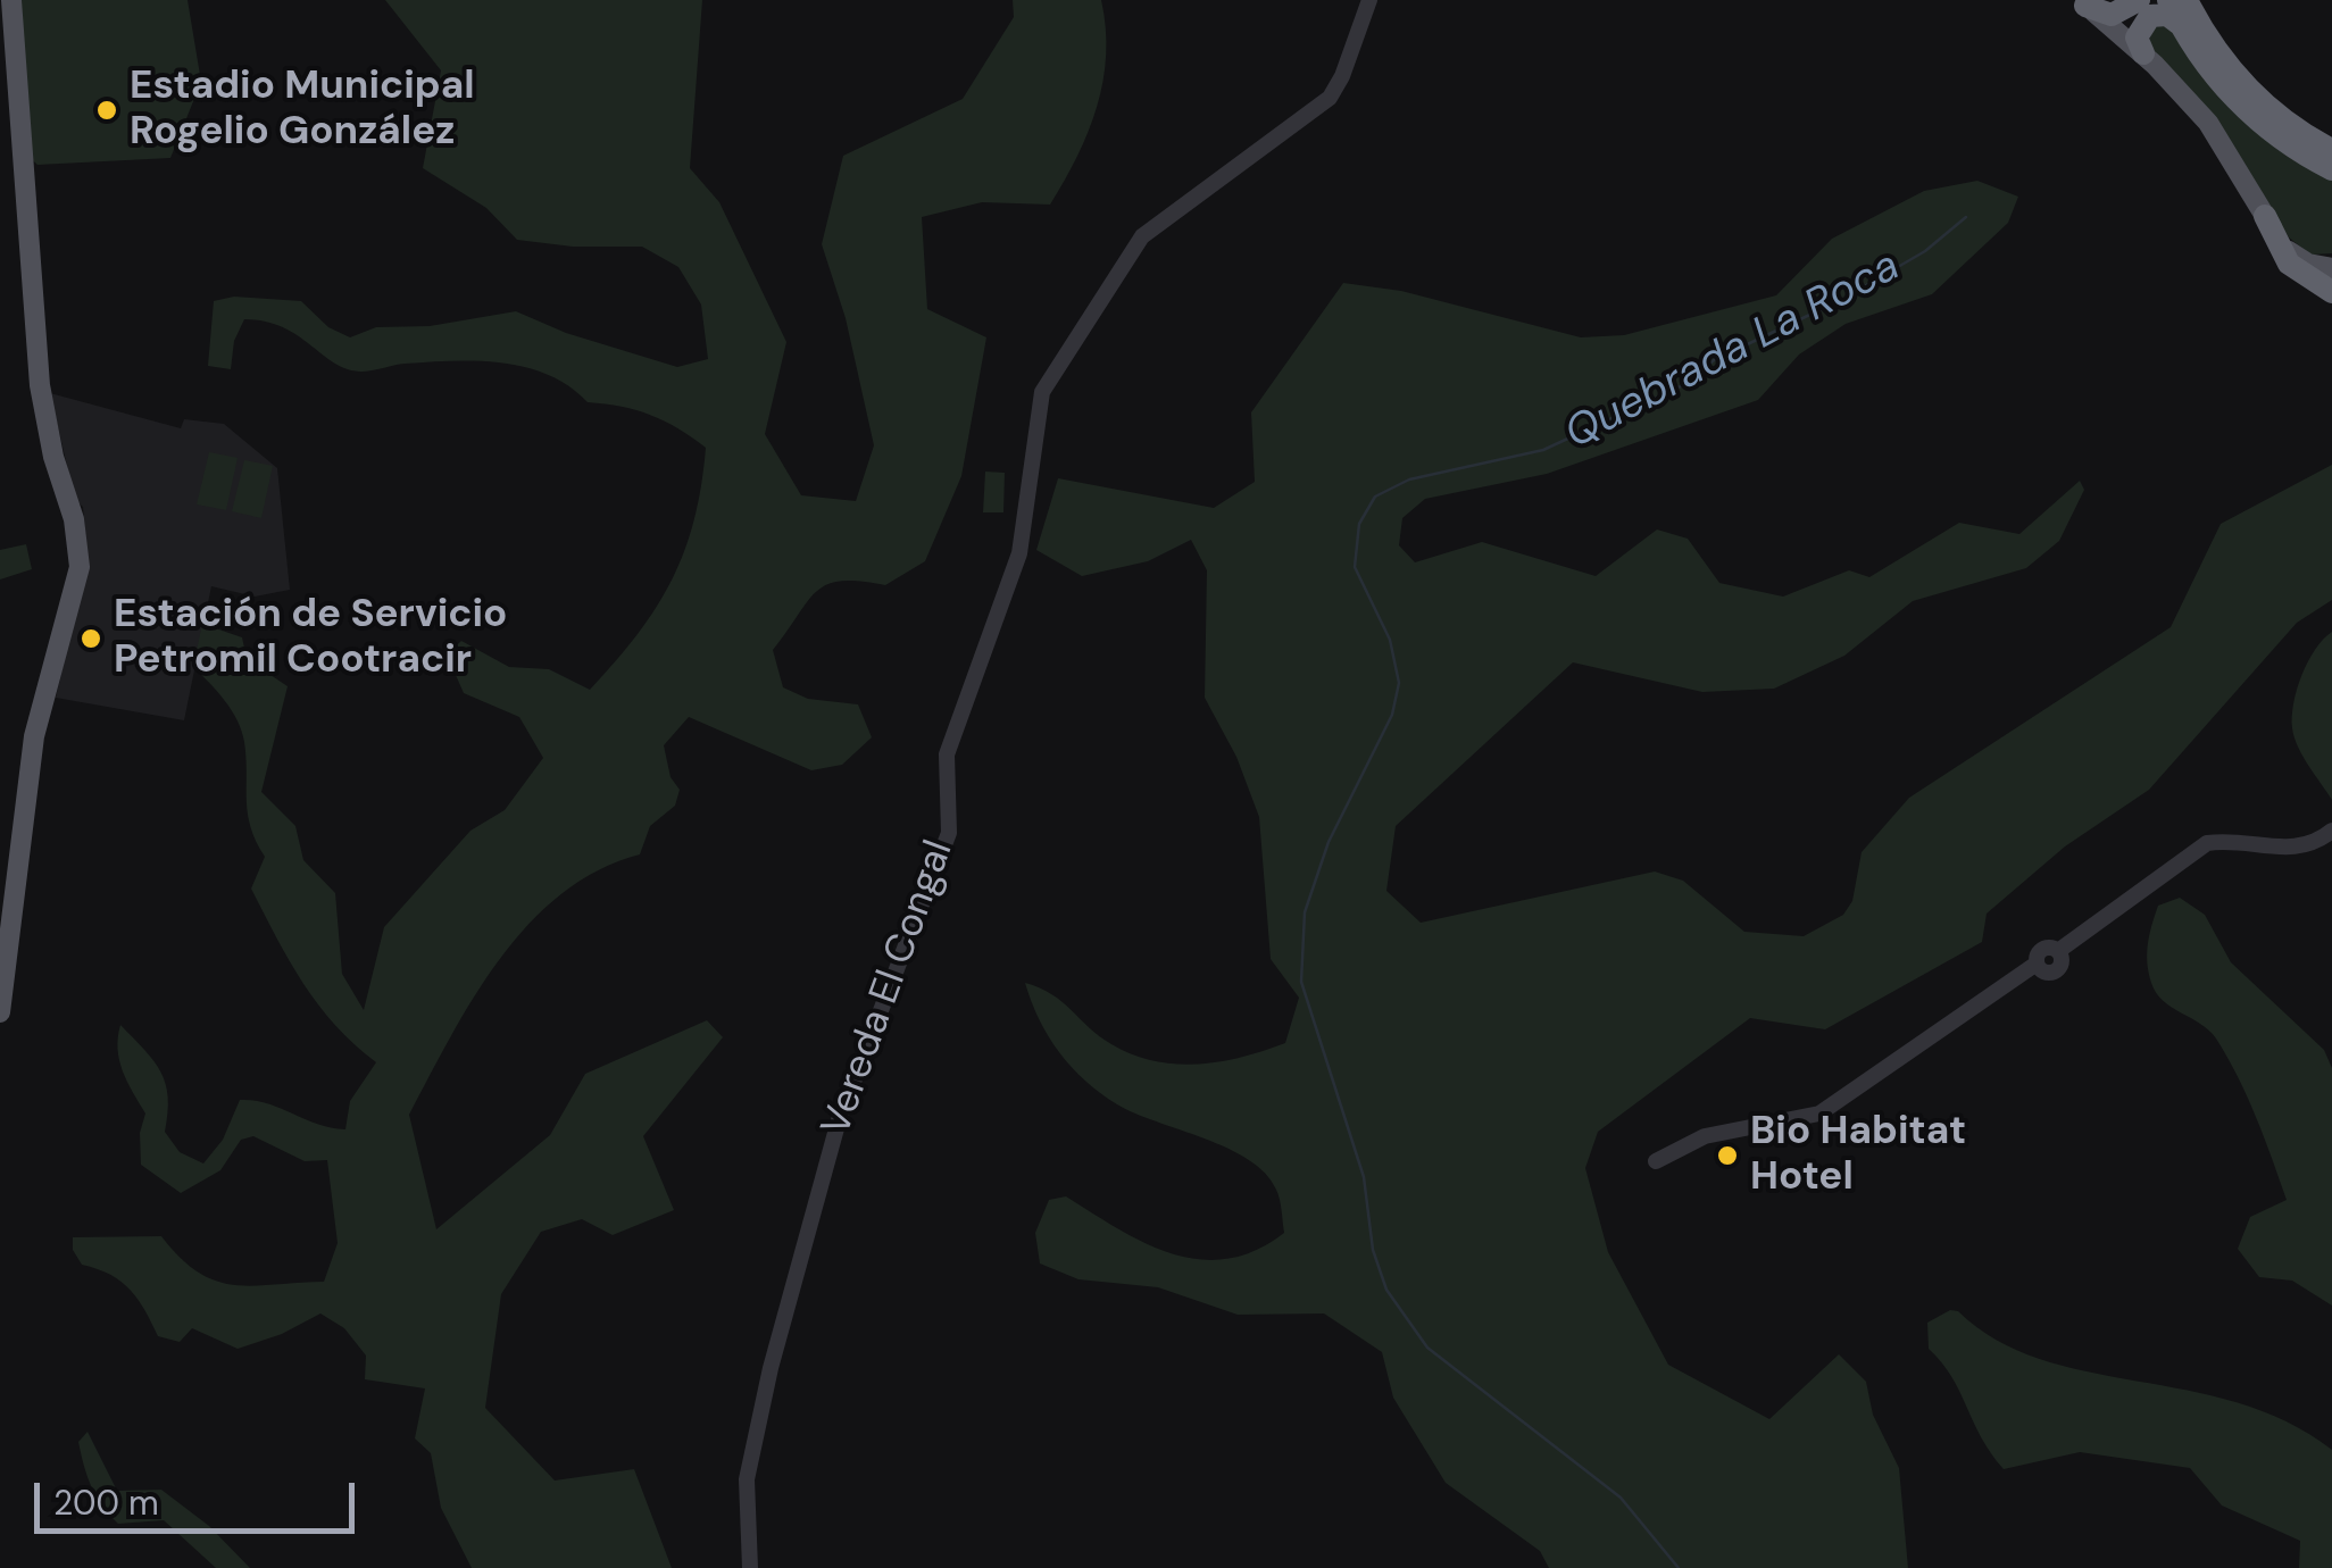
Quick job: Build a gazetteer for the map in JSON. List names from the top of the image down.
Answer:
{
  "streets": {
    "street": ["Vereda El Congal"]
  },
  "water": ["Quebrada La Roca"],
  "places": ["Estadio Municipal Rogelio González", "Estación de Servicio Petromil Cootracir", "Bio Habitat Hotel"],
  "scale_bar": "200 m"
}
